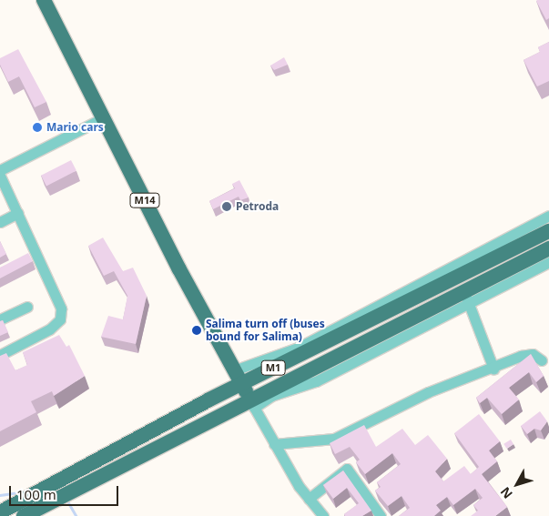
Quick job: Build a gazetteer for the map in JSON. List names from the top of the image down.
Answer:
{
  "streets": {
    "highway": ["M14", "M1"]
  },
  "crossings": [
    ["M14", "M1"]
  ],
  "places": ["Mario cars", "Petroda", "Salima turn off (buses bound for Salima)"],
  "scale_bar": "100 m",
  "north": "bottom left"
}
